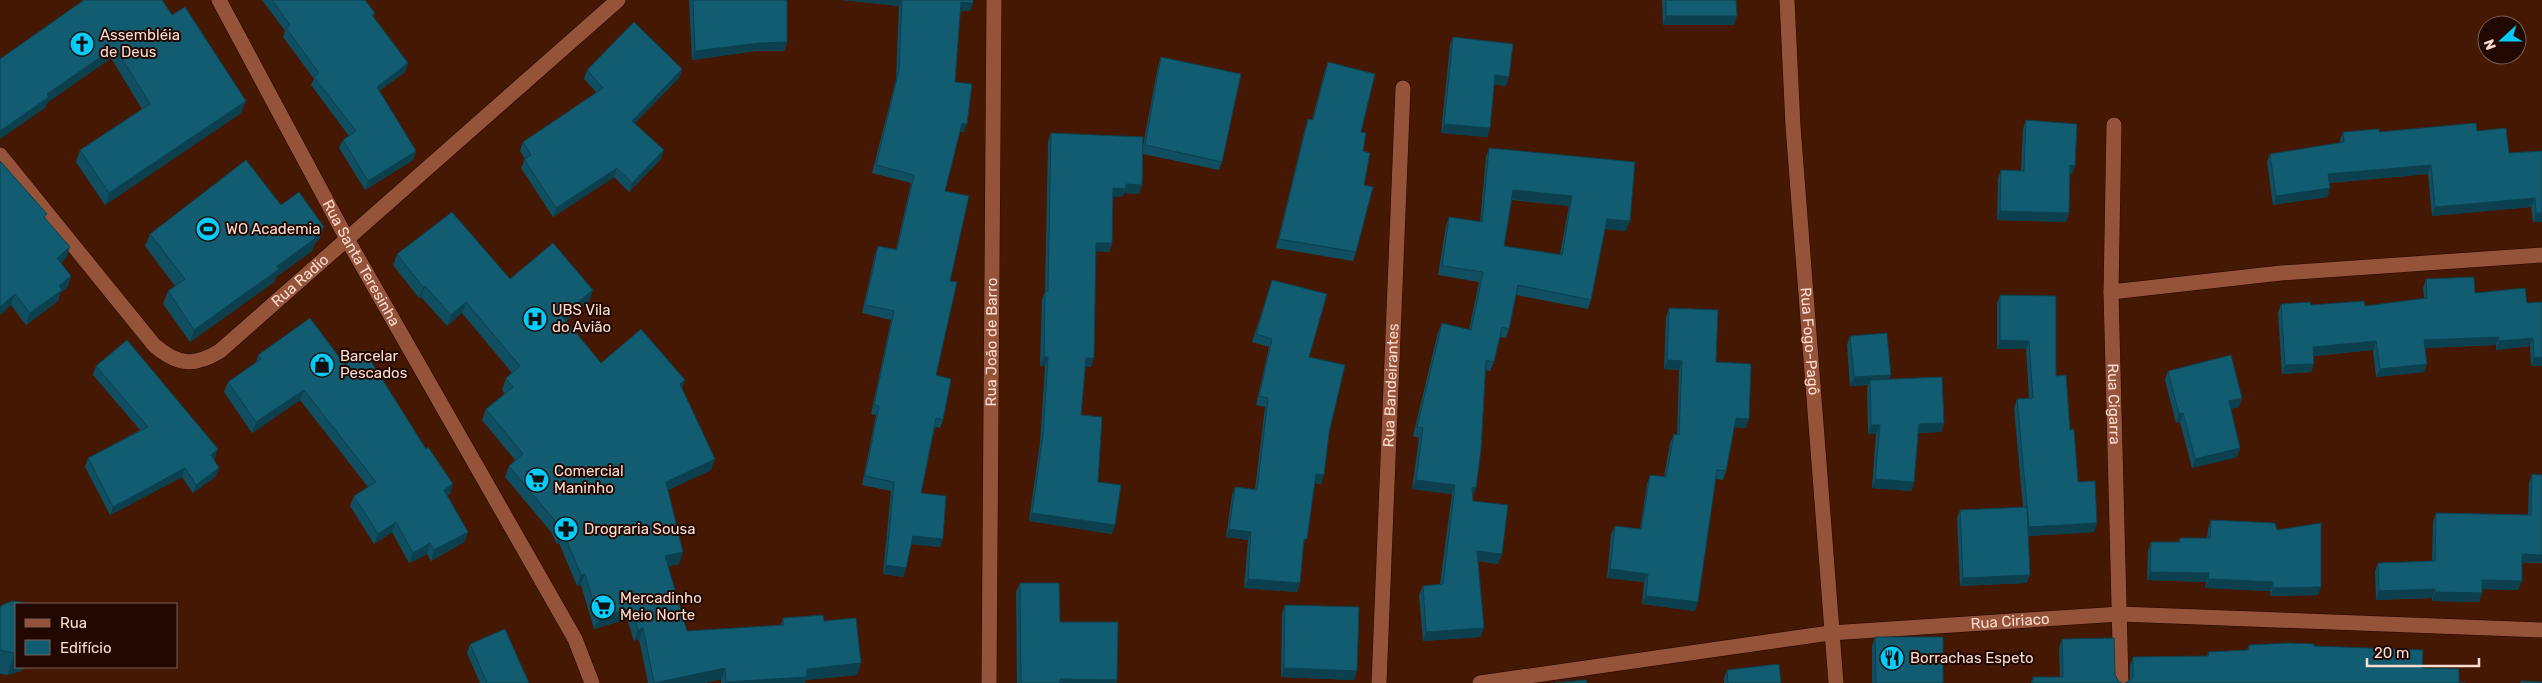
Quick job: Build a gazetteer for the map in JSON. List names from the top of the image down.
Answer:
{
  "streets": {
    "street": [
      "Rua Santa Teresinha",
      "Rua Radio",
      "Rua João de Barro",
      "Rua Fogo-Pagô",
      "Rua Bandeirantes",
      "Rua Cigarra",
      "Rua Ciriaco"
    ]
  },
  "crossings": [
    ["Rua Santa Teresinha", "Rua Radio"],
    ["Rua Fogo-Pagô", "Rua Ciriaco"],
    ["Rua Cigarra", "Rua Ciriaco"]
  ],
  "places": {
    "church": ["Assembléia de Deus"],
    "sports": ["WO Academia"],
    "hospital": ["UBS Vila do Avião"],
    "shop": ["Barcelar Pescados"],
    "supermarket": ["Comercial Maninho", "Mercadinho Meio Norte"],
    "pharmacy": ["Drograria Sousa"],
    "restaurant": ["Borrachas Espeto"]
  },
  "legend": ["Rua", "Edifício"],
  "scale_bar": "20 m",
  "north": "left"
}
